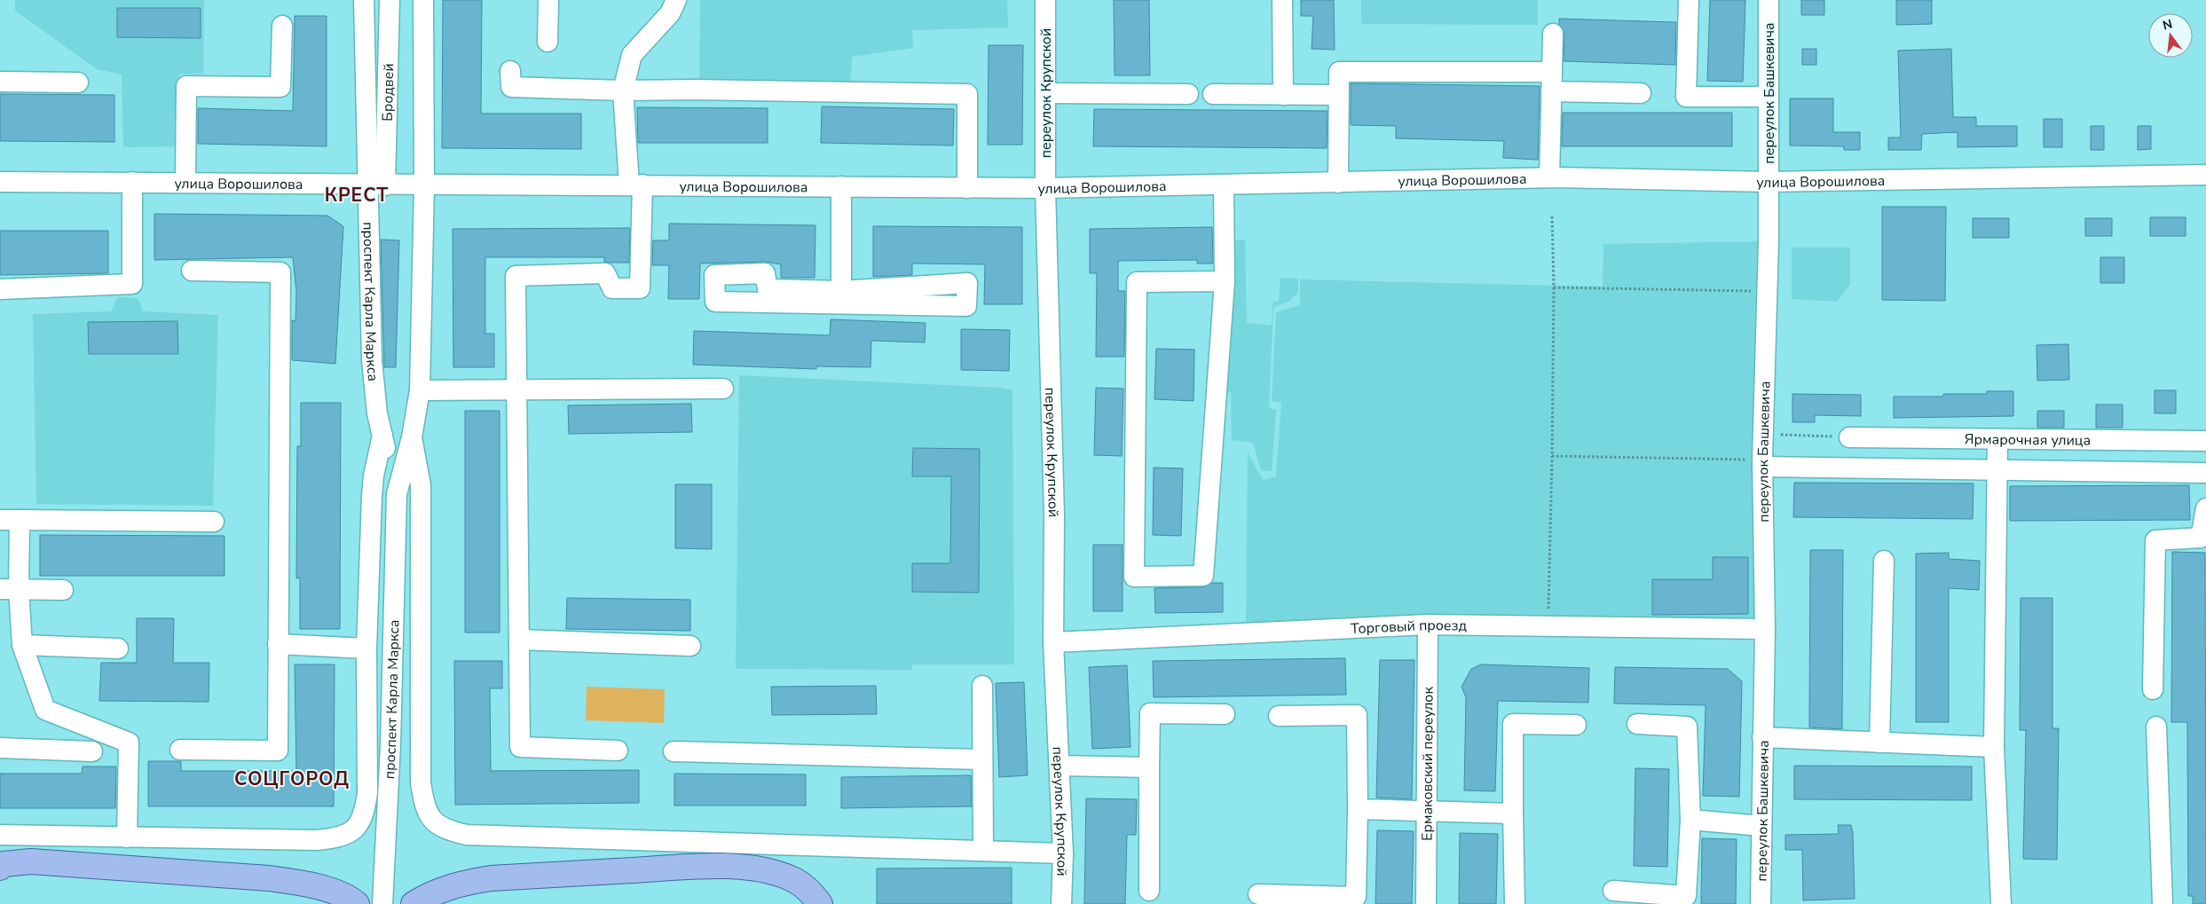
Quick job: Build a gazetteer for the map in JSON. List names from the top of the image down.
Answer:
{
  "streets": {
    "street": [
      "Бродвей",
      "переулок Крупской",
      "переулок Башкевича",
      "улица Ворошилова",
      "проспект Карла Маркса",
      "Ярмарочная улица",
      "Торговый проезд",
      "Ермаковский переулок"
    ]
  },
  "crossings": [
    ["Бродвей", "улица Ворошилова"],
    ["Бродвей", "проспект Карла Маркса"],
    ["переулок Крупской", "улица Ворошилова"],
    ["переулок Крупской", "Торговый проезд"],
    ["переулок Башкевича", "улица Ворошилова"],
    ["переулок Башкевича", "Торговый проезд"],
    ["улица Ворошилова", "проспект Карла Маркса"],
    ["Торговый проезд", "Ермаковский переулок"]
  ],
  "districts": ["КРЕСТ", "СОЦГОРОД"],
  "north": "top"
}
